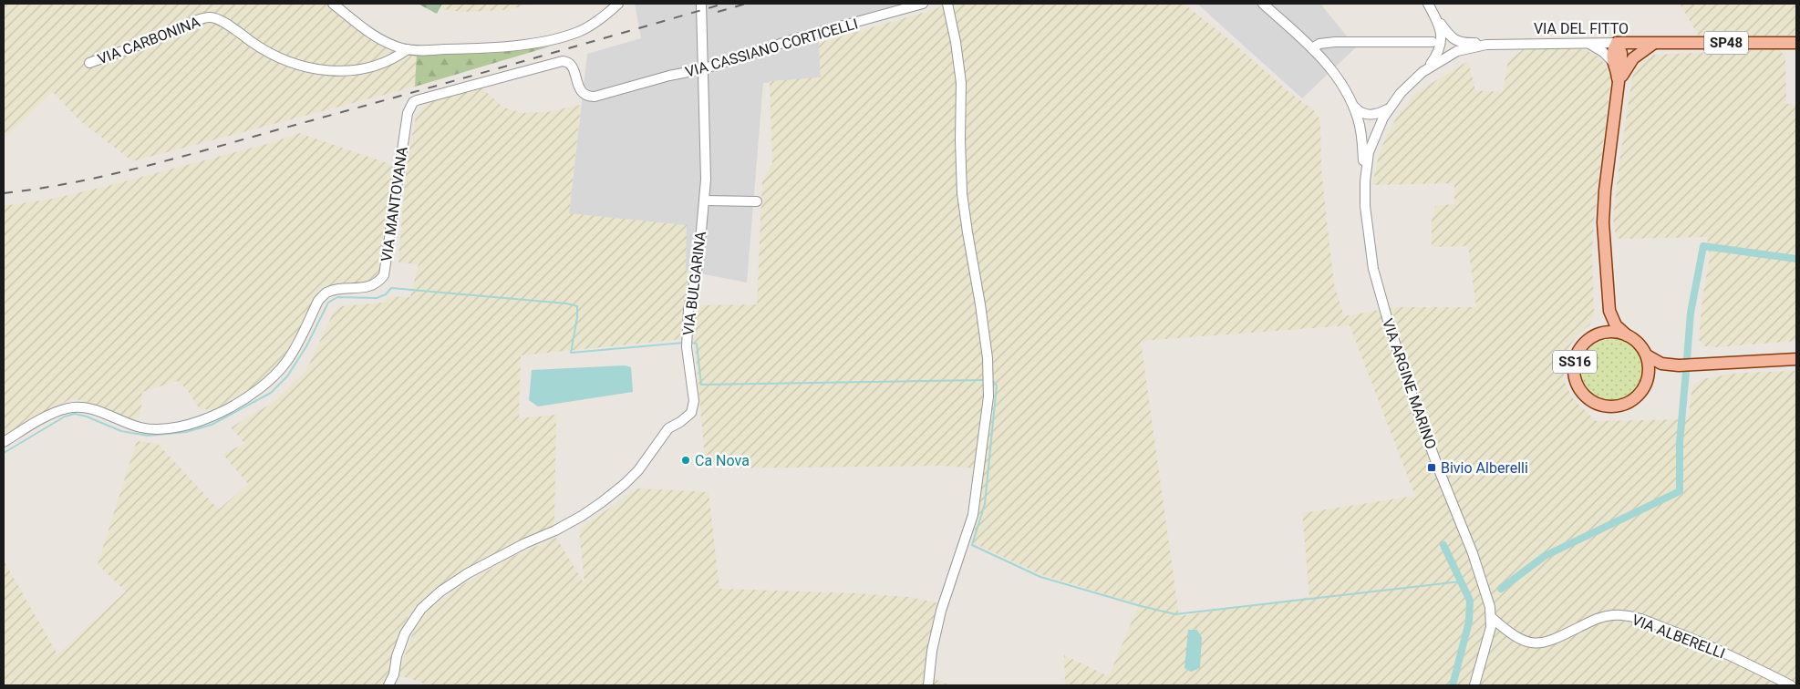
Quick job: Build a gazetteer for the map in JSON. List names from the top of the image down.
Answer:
{
  "streets": {
    "main road": ["VIA DEL FITTO", "SP48", "SS16"],
    "street": [
      "VIA CARBONINA",
      "VIA CASSIANO CORTICELLI",
      "VIA MANTOVANA",
      "VIA BULGARINA",
      "VIA ARGINE MARINO",
      "VIA ALBERELLI"
    ]
  },
  "crossings": [
    ["VIA DEL FITTO", "SS16"],
    ["VIA DEL FITTO", "VIA ARGINE MARINO"],
    ["VIA CASSIANO CORTICELLI", "VIA MANTOVANA"],
    ["VIA CASSIANO CORTICELLI", "VIA BULGARINA"],
    ["VIA ARGINE MARINO", "VIA ALBERELLI"]
  ],
  "places": {
    "other": ["Ca Nova"],
    "transit": ["Bivio Alberelli"]
  }
}
